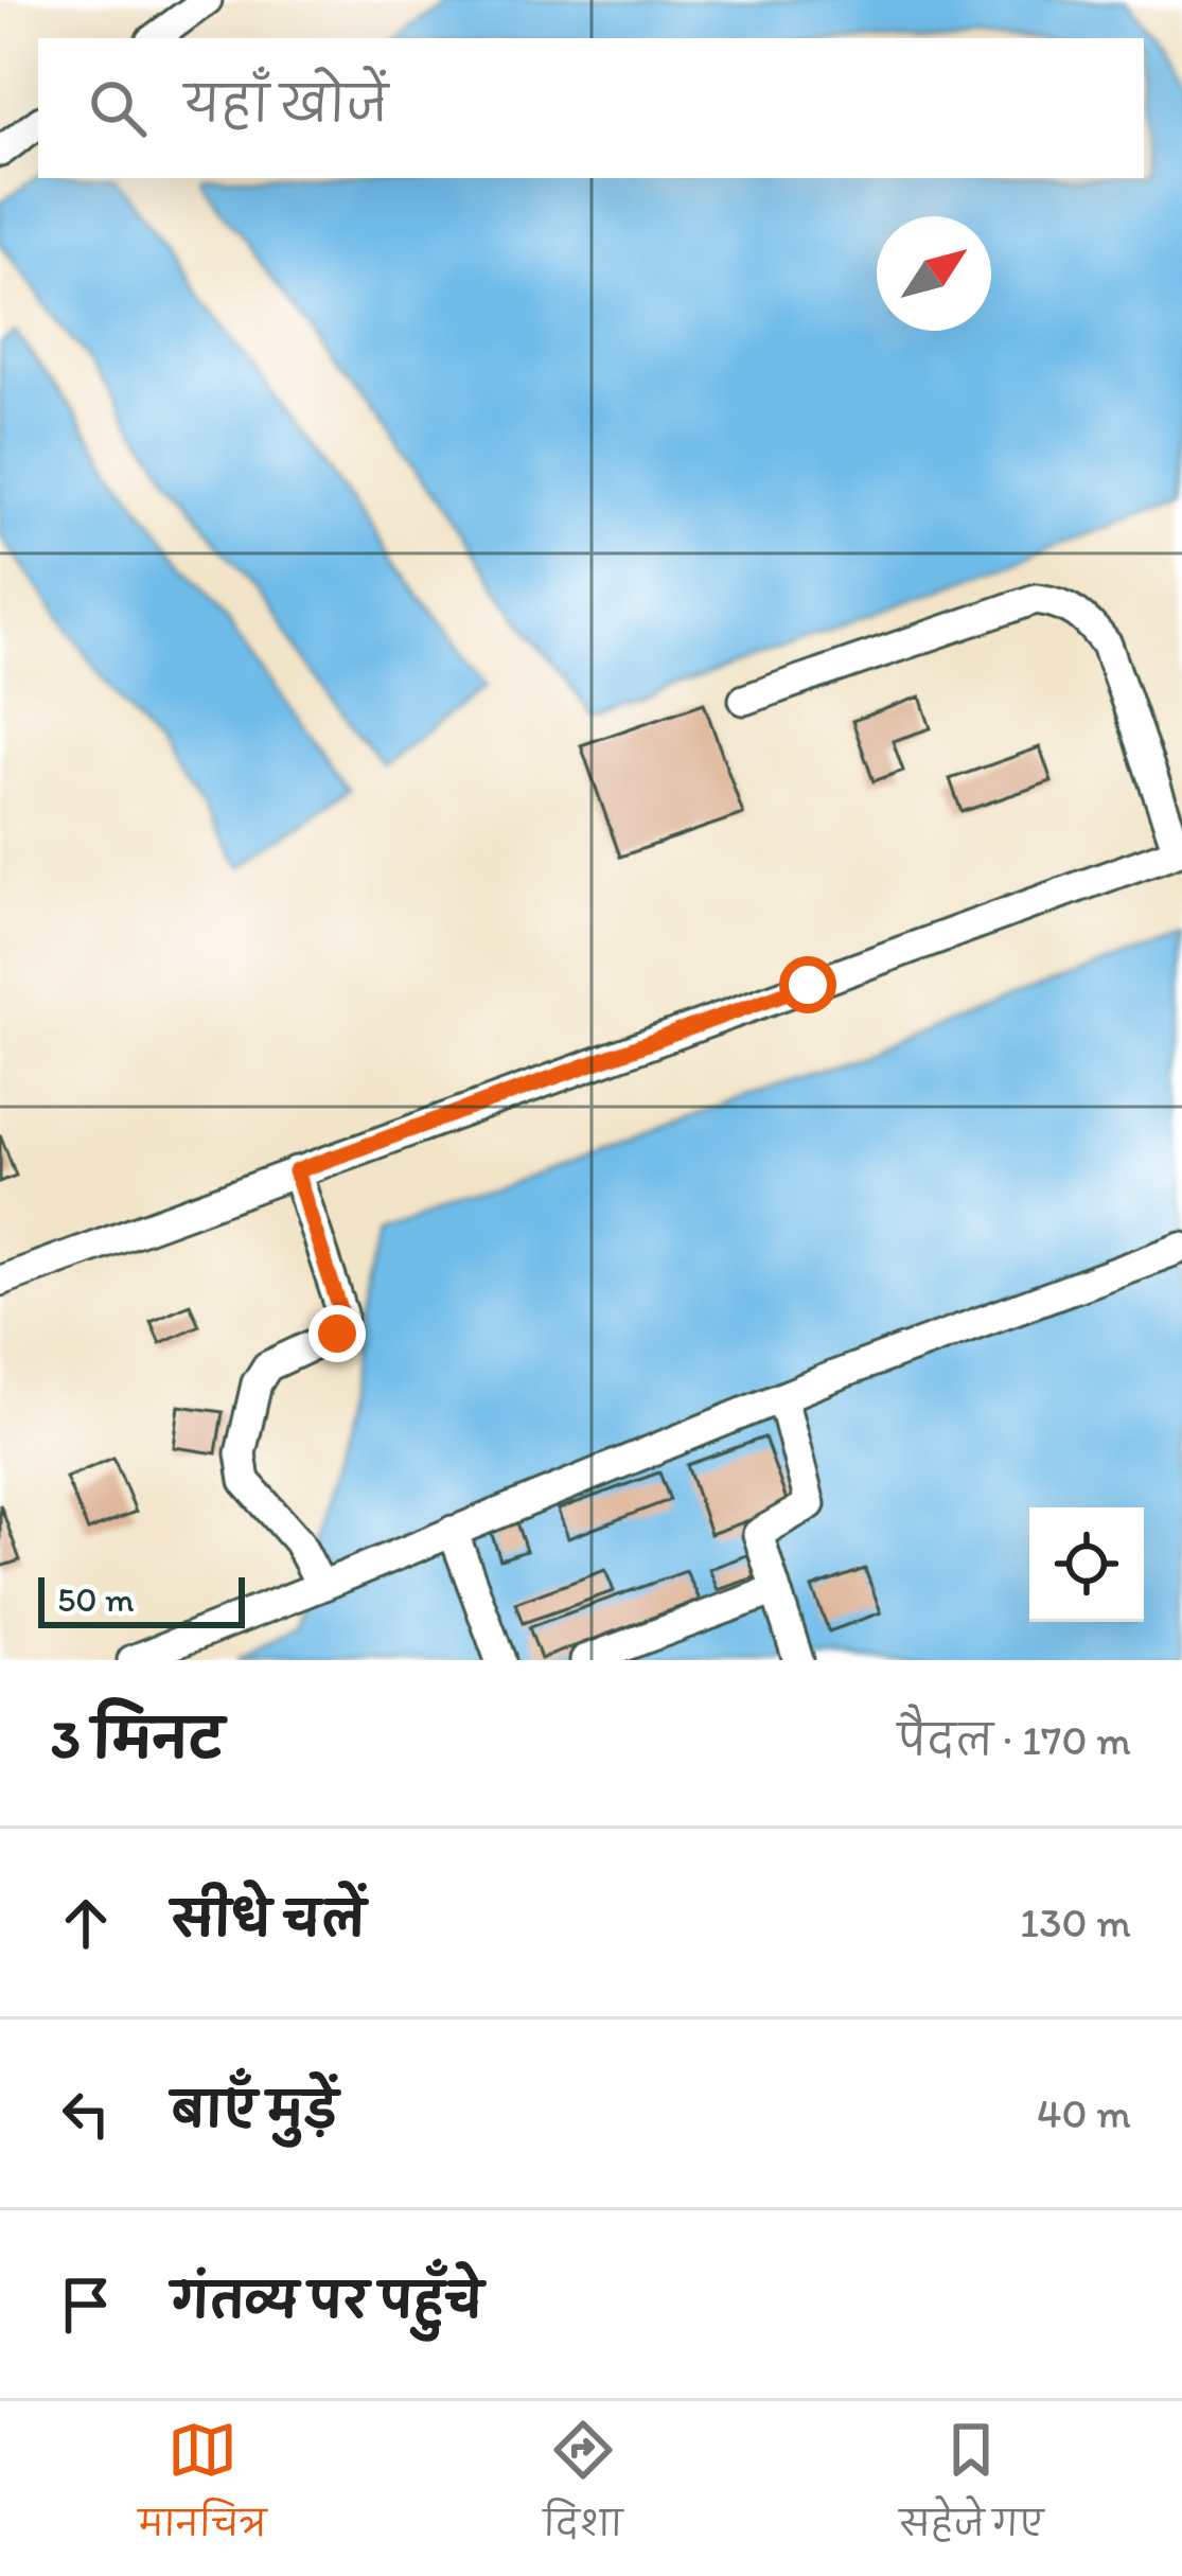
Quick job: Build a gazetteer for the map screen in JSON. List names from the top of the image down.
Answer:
{
  "scale_bar": "50 m",
  "north": "top right",
  "page": {
    "search": "यहाँ खोजें",
    "scale": "50 m",
    "heading": ["3 मिनट", "पैदल · 170 m"],
    "list": [
      ["सीधे चलें", "130 m"],
      ["बाएँ मुड़ें", "40 m"],
      "गंतव्य पर पहुँचे"
    ],
    "nav": ["मानचित्र", "दिशा", "सहेजे गए"]
  }
}
